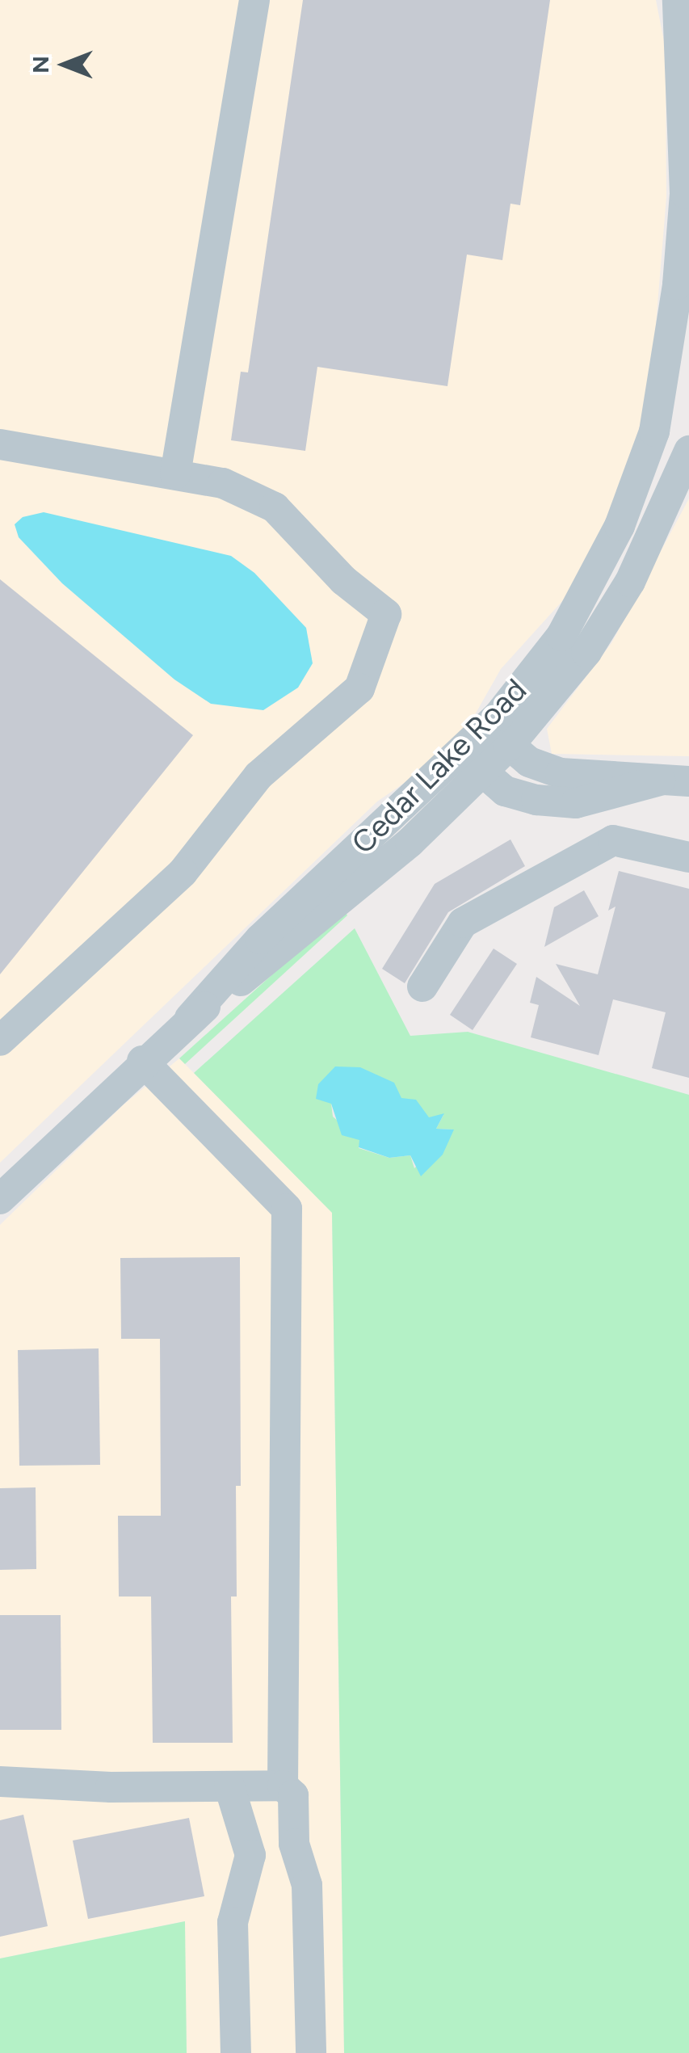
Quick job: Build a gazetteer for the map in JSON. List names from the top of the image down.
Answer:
{
  "streets": {
    "street": ["Cedar Lake Road"]
  },
  "north": "left"
}
